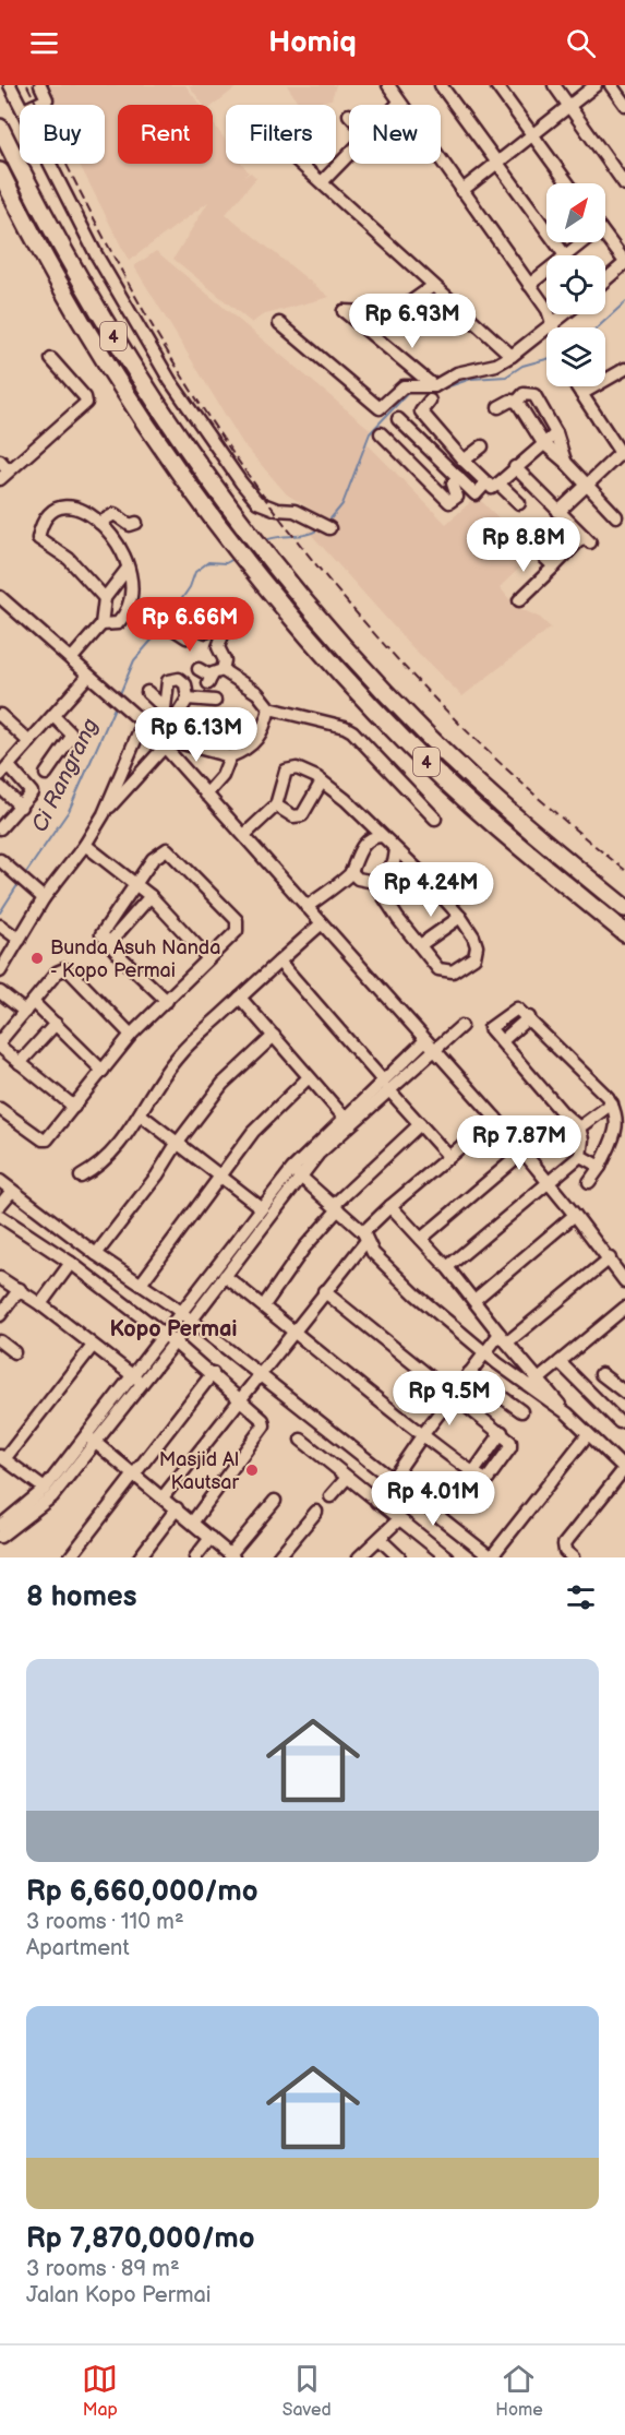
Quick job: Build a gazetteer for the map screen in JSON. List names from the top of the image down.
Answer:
{
  "streets": {
    "highway": ["4"]
  },
  "districts": ["Kopo Permai"],
  "water": ["Ci Rangrang"],
  "places": ["Bunda Asuh Nanda - Kopo Permai", "Masjid Al Kautsar"],
  "north": "top right",
  "page": {
    "header": "Homiq",
    "chip": [
      "Buy",
      "Rent",
      "Filters",
      "New"
    ],
    "price": [
      "Rp 6.93M",
      "Rp 8.8M",
      "Rp 6.66M",
      "Rp 6.13M",
      "Rp 4.24M",
      "Rp 7.87M",
      "Rp 9.5M",
      "Rp 4.01M"
    ],
    "heading": "8 homes",
    "list": [
      {
        "name": "Rp 6,660,000/mo",
        "note": "3 rooms · 110 m² · Apartment"
      },
      {
        "name": "Rp 7,870,000/mo",
        "note": "3 rooms · 89 m² · Jalan Kopo Permai"
      }
    ],
    "tabs": ["Map", "Saved", "Home"]
  }
}
